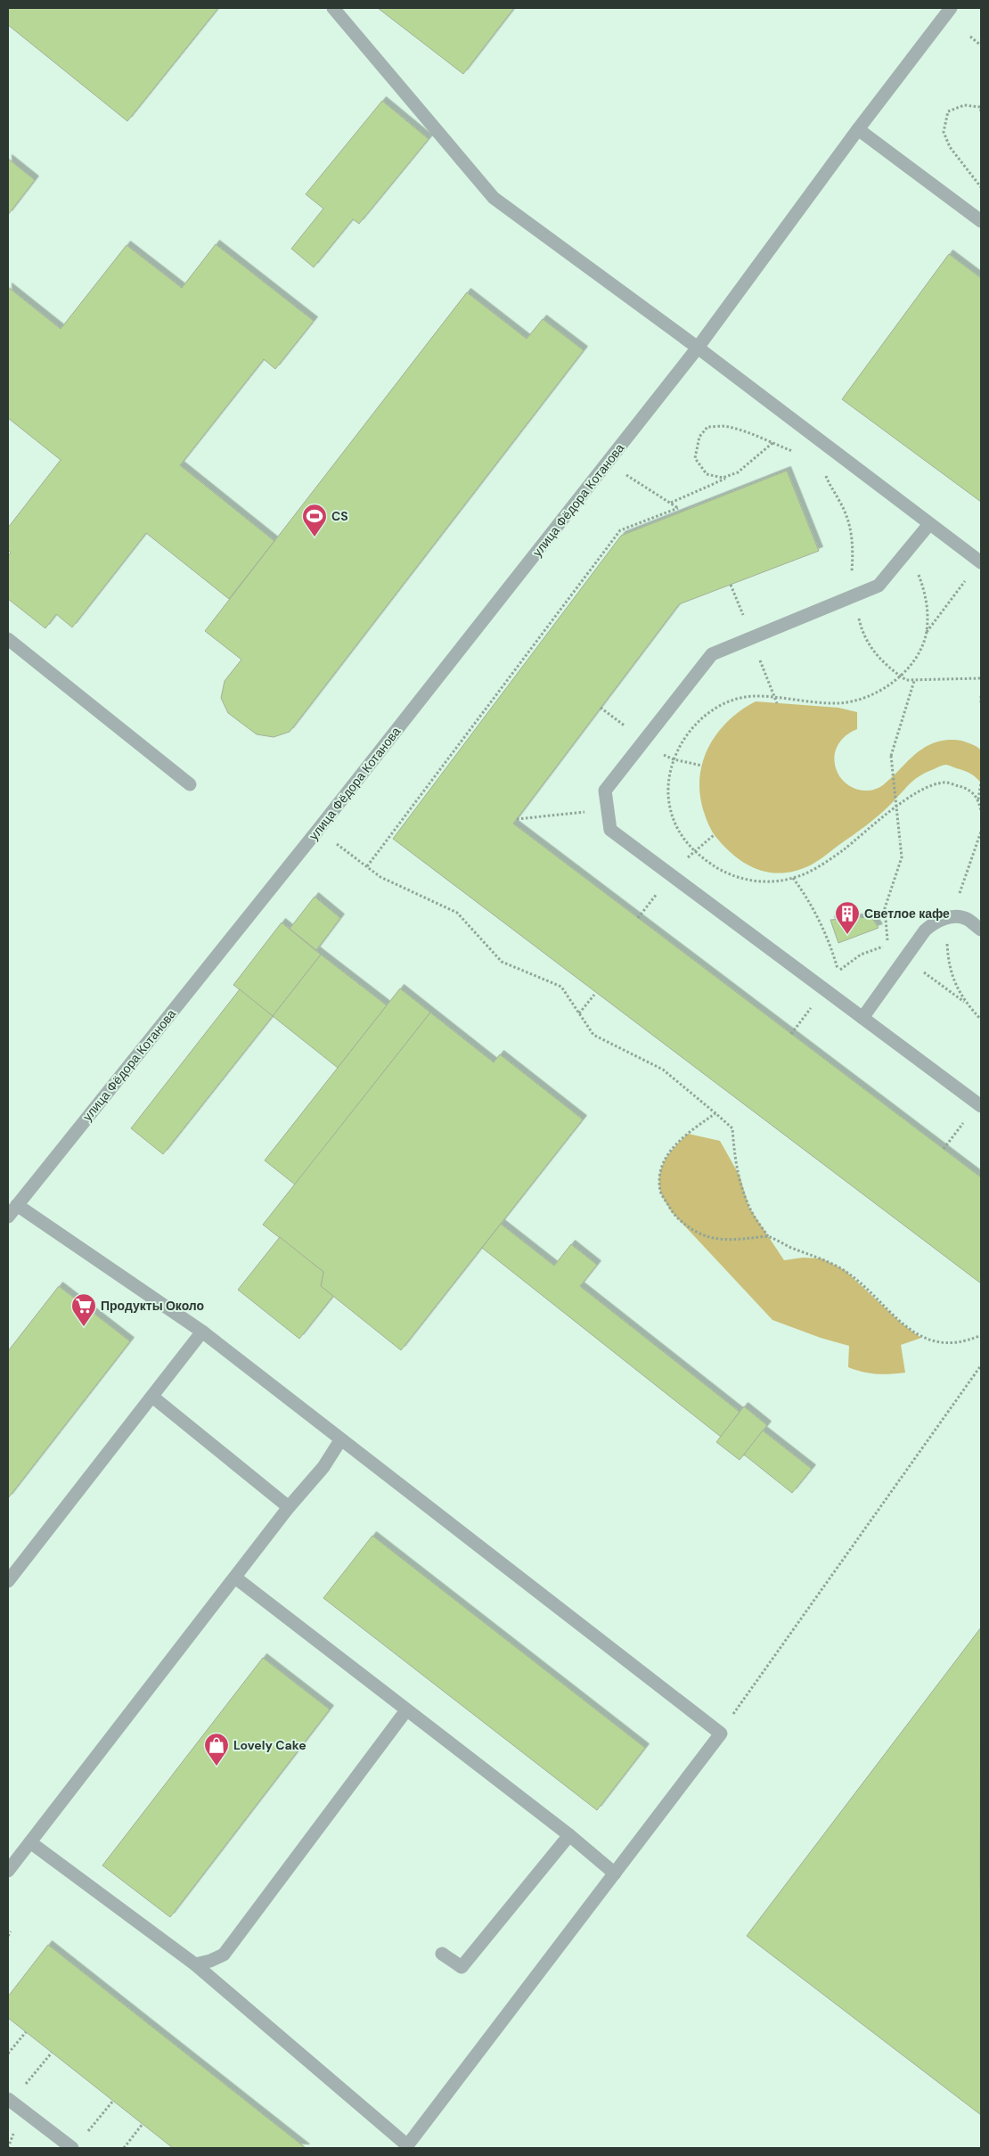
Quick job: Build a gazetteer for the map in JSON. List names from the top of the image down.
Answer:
{
  "streets": {
    "street": ["улица Фёдора Котанова"]
  },
  "places": {
    "sports": ["CS"],
    "building": ["Светлое кафе"],
    "supermarket": ["Продукты Около"],
    "shop": ["Lovely Cake"]
  }
}
